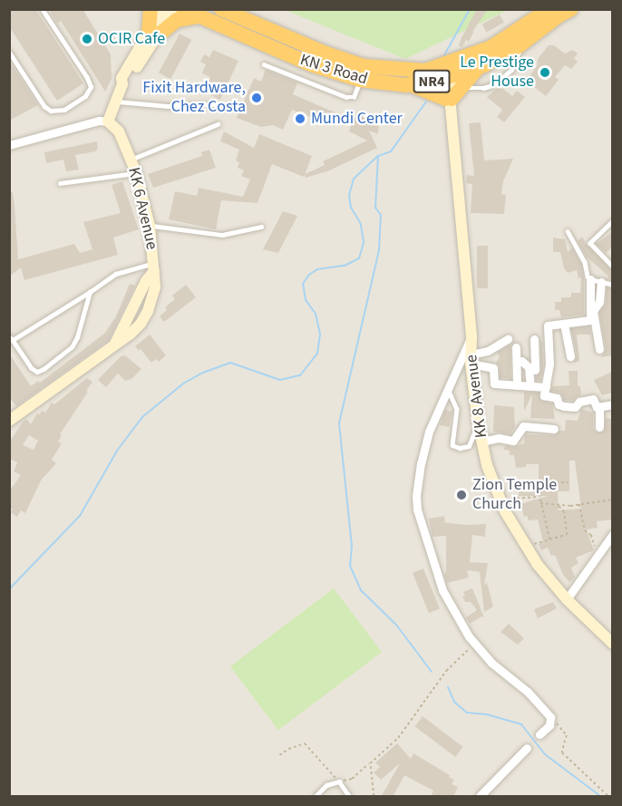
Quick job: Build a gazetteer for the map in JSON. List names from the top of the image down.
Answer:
{
  "streets": {
    "highway": ["KN 3 Road", "NR4"],
    "main road": ["KK 6 Avenue", "KK 8 Avenue"]
  },
  "crossings": [
    ["KN 3 Road", "KK 8 Avenue"]
  ],
  "places": [
    "OCIR Cafe",
    "Le Prestige House",
    "Fixit Hardware, Chez Costa",
    "Mundi Center",
    "Zion Temple Church"
  ]
}
